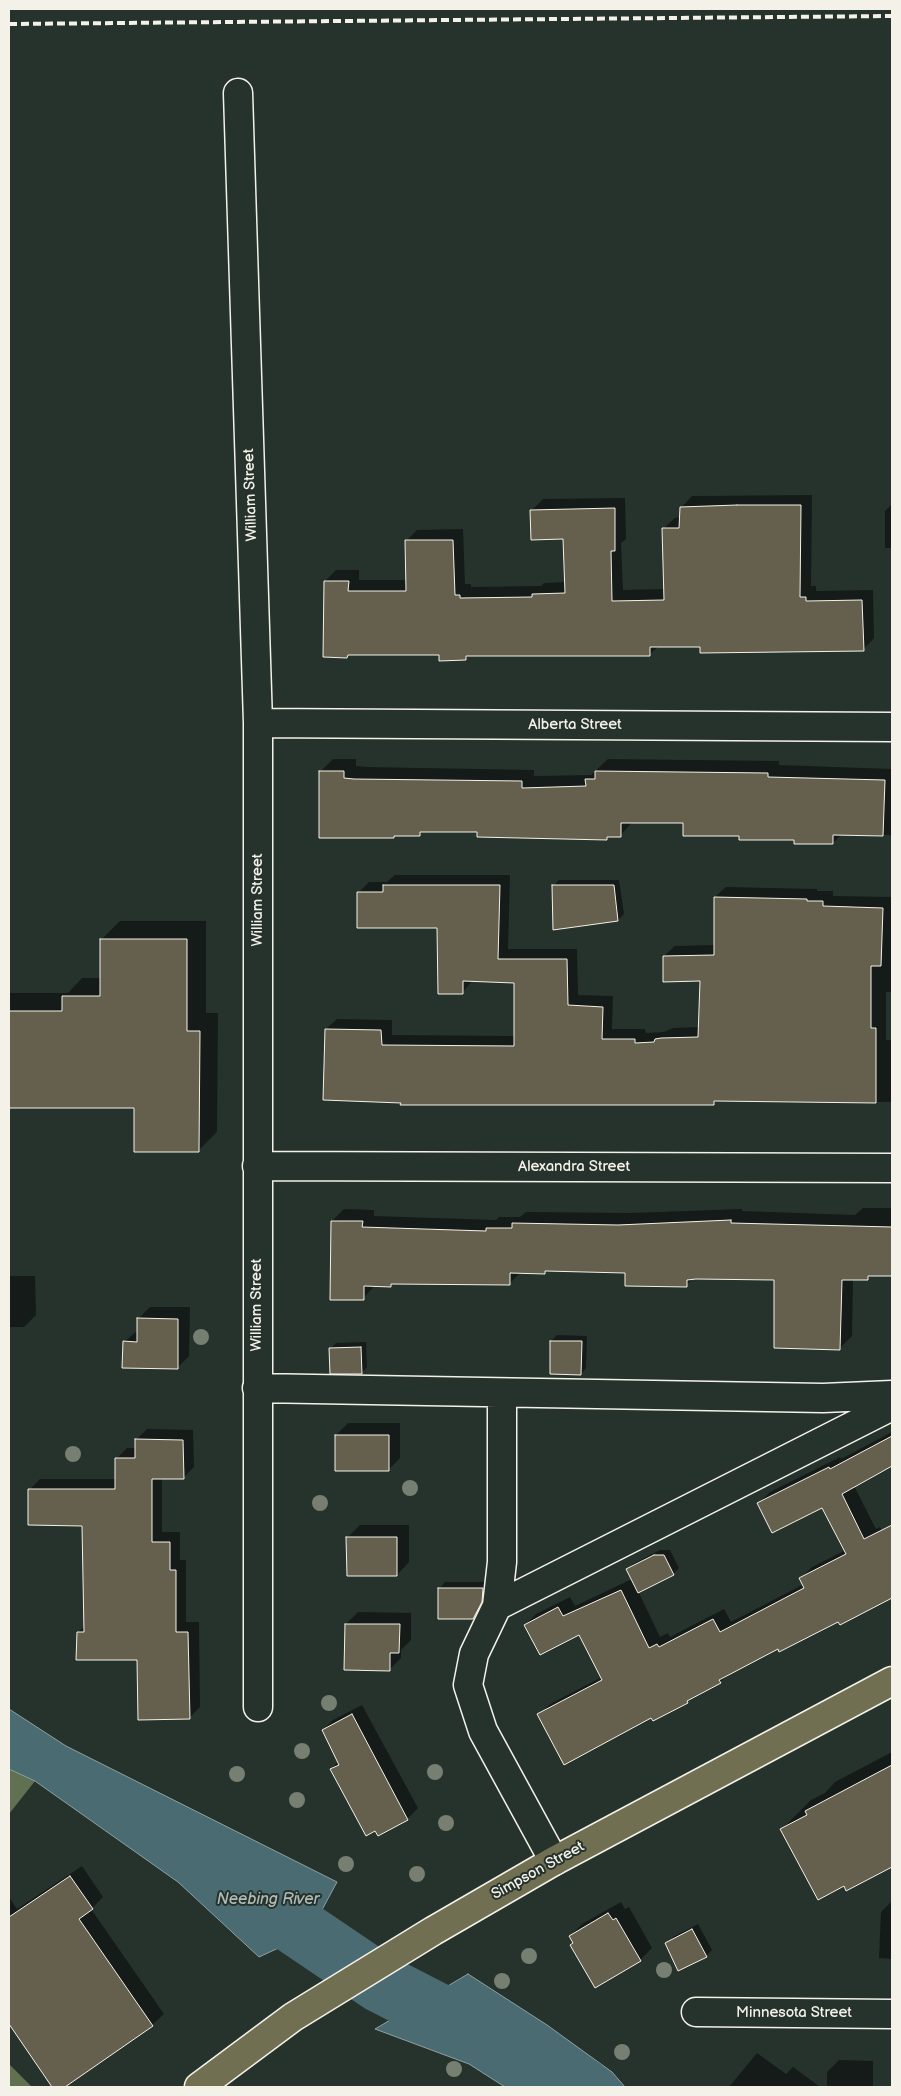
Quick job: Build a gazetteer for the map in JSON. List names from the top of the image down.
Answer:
{
  "streets": {
    "main road": ["Simpson Street"],
    "street": [
      "William Street",
      "Alberta Street",
      "Alexandra Street",
      "Minnesota Street"
    ]
  },
  "crossings": [
    ["William Street", "Alberta Street"],
    ["William Street", "Alexandra Street"]
  ],
  "water": ["Neebing River"]
}
